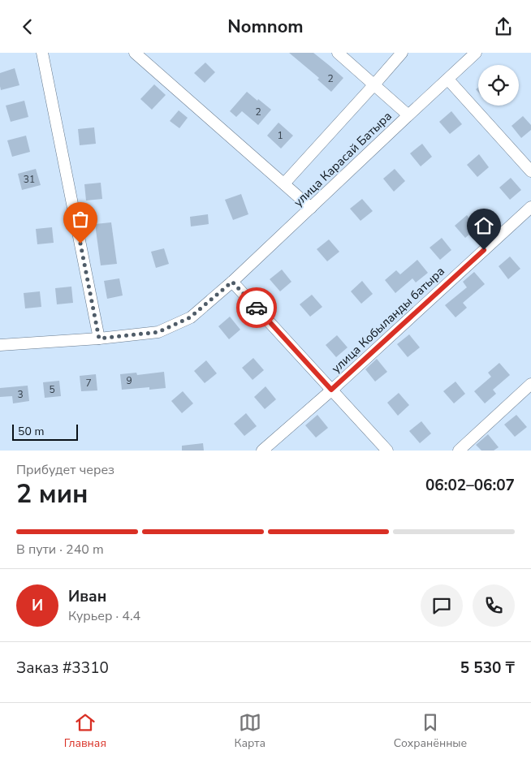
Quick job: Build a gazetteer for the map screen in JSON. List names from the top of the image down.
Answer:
{
  "streets": {
    "street": ["улица Карасай Батыра", "улица Кобыланды батыра"]
  },
  "house_numbers": [
    "2",
    "2",
    "1",
    "31",
    "9",
    "7",
    "5",
    "3"
  ],
  "scale_bar": "50 m",
  "page": {
    "header": "Nomnom",
    "scale": "50 m",
    "heading": ["2 мин", "Прибудет через", "06:02–06:07"],
    "panel": [
      "Иван",
      "Курьер · 4.4",
      "Заказ #3310",
      "5 530 ₸"
    ],
    "bar": "В пути · 240 m",
    "round": "И",
    "tabs": ["Главная", "Карта", "Сохранённые"]
  }
}
